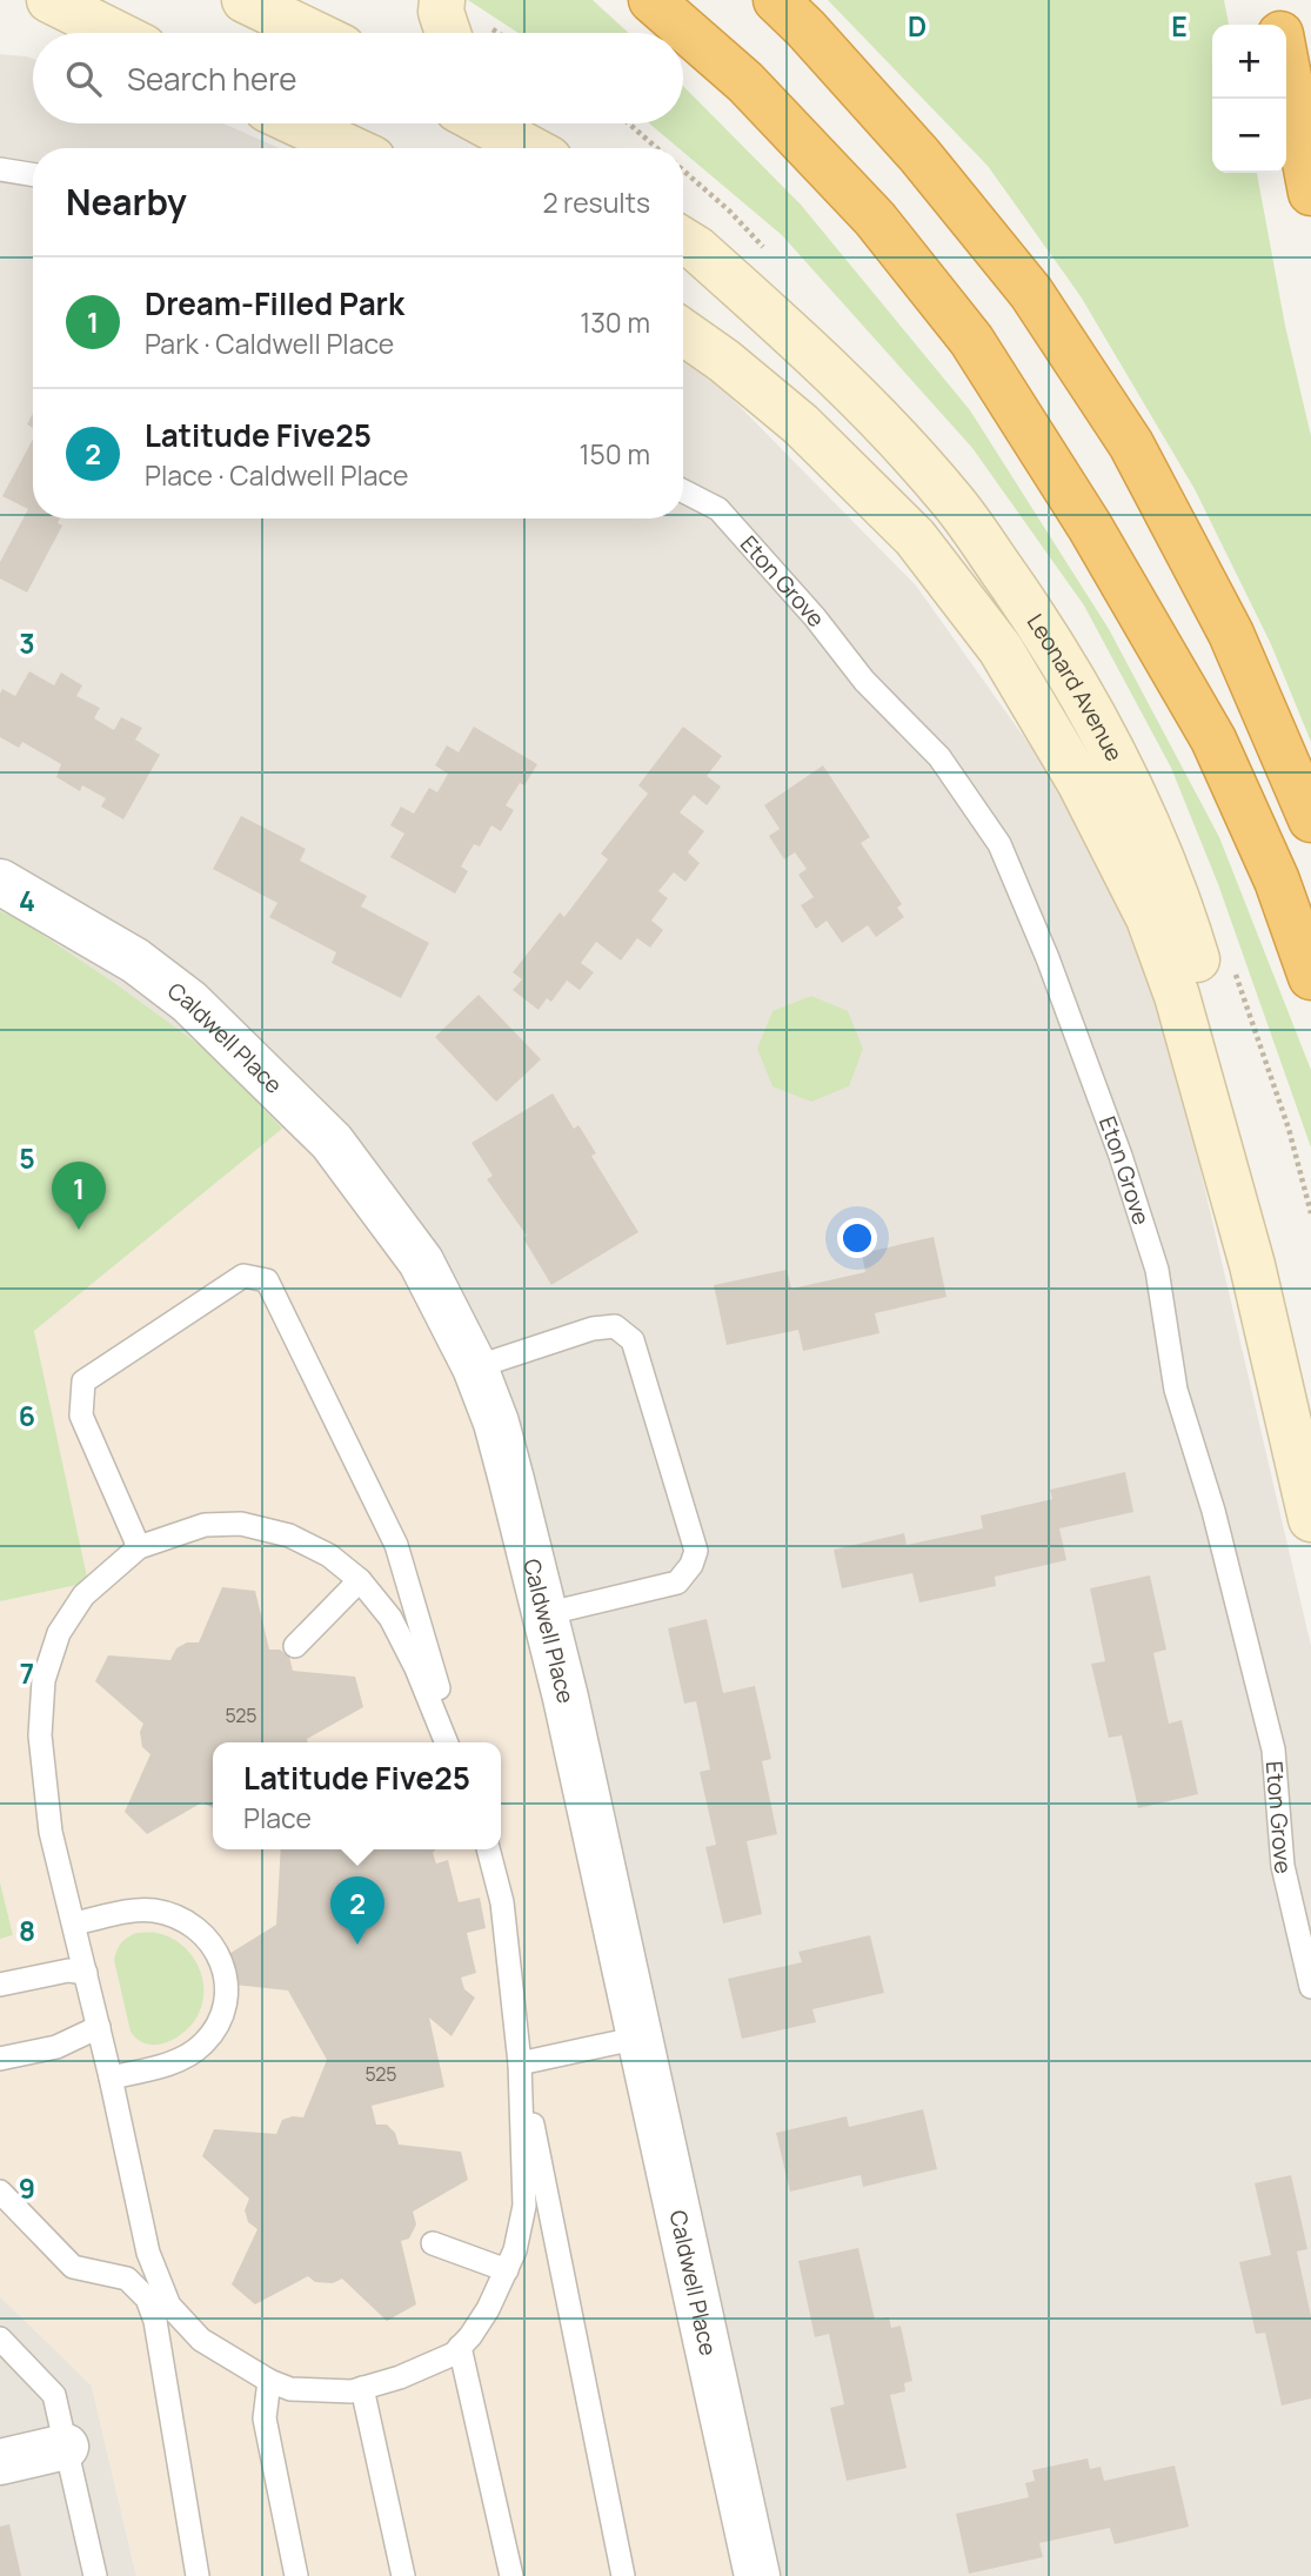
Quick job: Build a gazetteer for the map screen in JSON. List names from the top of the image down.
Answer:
{
  "streets": {
    "street": ["Leonard Avenue", "Caldwell Place"],
    "lane": ["Eton Grove"]
  },
  "house_numbers": ["525", "525"],
  "page": {
    "map_buttons": ["+", "−"],
    "search": "Search here",
    "heading": ["Nearby", "2 results"],
    "list": [
      {
        "mark": "1",
        "name": "Dream-Filled Park",
        "note": "Park · Caldwell Place",
        "value": "130 m"
      },
      {
        "mark": "2",
        "name": "Latitude Five25",
        "note": "Place · Caldwell Place",
        "value": "150 m"
      }
    ],
    "pins": ["1", "2"],
    "popup": ["Latitude Five25", "Place"]
  },
  "grid": {
    "columns": ["D", "E"],
    "rows": [
      "3",
      "4",
      "5",
      "6",
      "7",
      "8",
      "9"
    ]
  }
}
